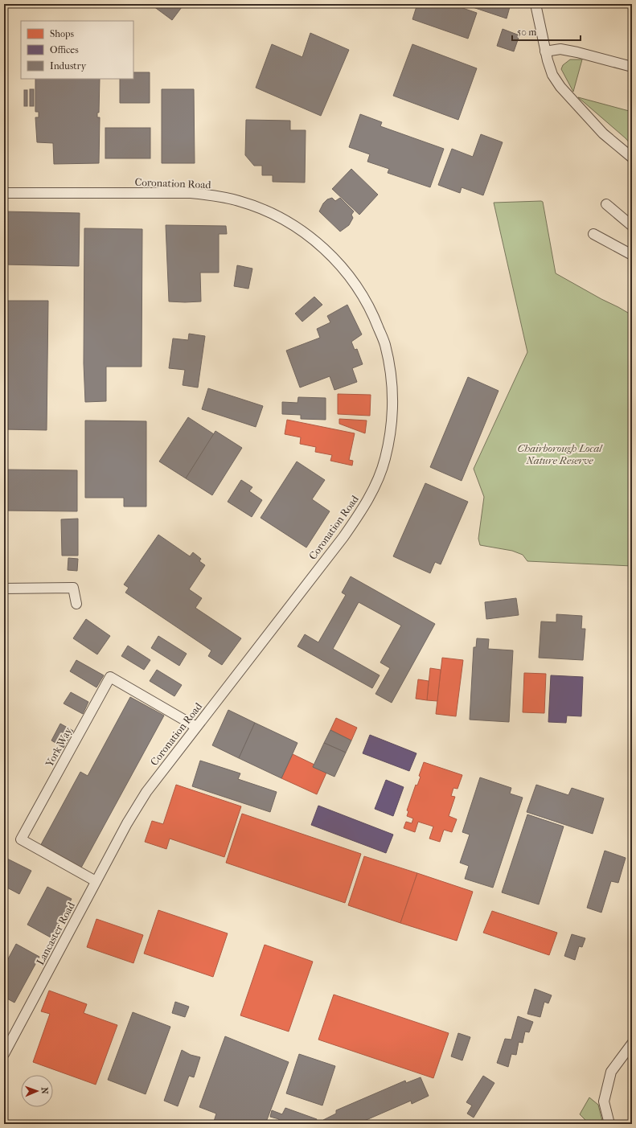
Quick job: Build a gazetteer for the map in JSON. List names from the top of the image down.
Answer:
{
  "streets": {
    "street": ["Coronation Road", "York Way", "Lancaster Road"]
  },
  "crossings": [
    ["Coronation Road", "York Way"],
    ["Coronation Road", "Lancaster Road"],
    ["York Way", "Lancaster Road"]
  ],
  "parks": ["Chairborough Local Nature Reserve"],
  "legend": ["Shops", "Offices", "Industry"],
  "scale_bar": "50 m",
  "north": "right"
}
